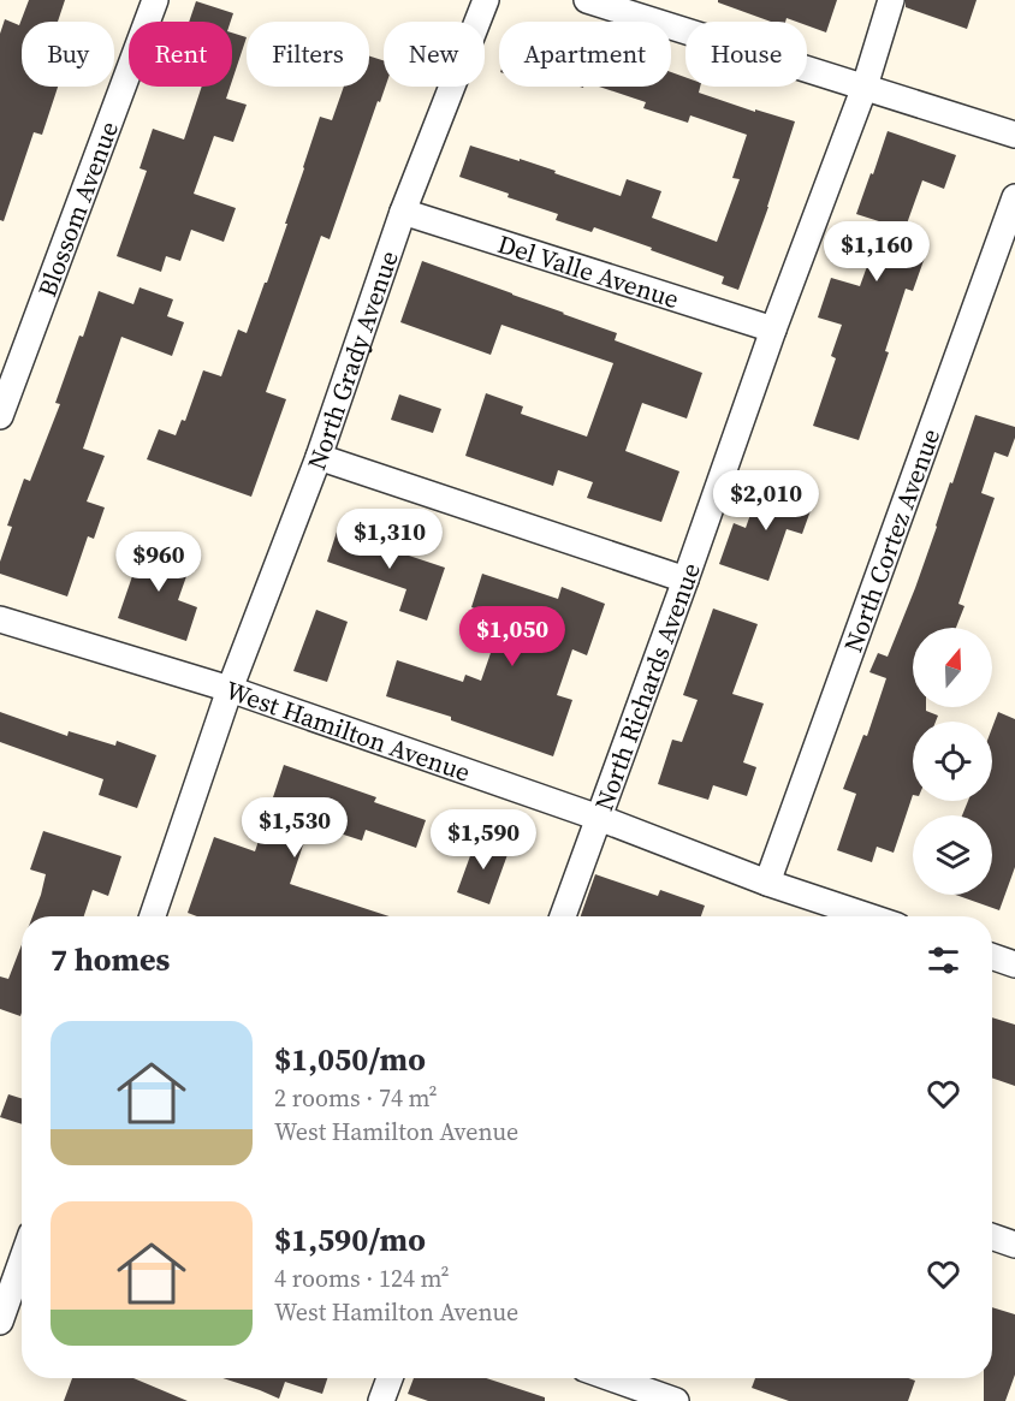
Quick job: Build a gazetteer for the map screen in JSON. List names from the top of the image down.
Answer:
{
  "streets": {
    "street": [
      "Blossom Avenue",
      "Del Valle Avenue",
      "North Grady Avenue",
      "North Cortez Avenue",
      "North Richards Avenue",
      "West Hamilton Avenue"
    ]
  },
  "crossings": [
    ["Del Valle Avenue", "North Grady Avenue"],
    ["Del Valle Avenue", "North Richards Avenue"],
    ["North Grady Avenue", "West Hamilton Avenue"],
    ["North Cortez Avenue", "West Hamilton Avenue"],
    ["North Richards Avenue", "West Hamilton Avenue"]
  ],
  "north": "top",
  "page": {
    "chip": [
      "Buy",
      "Rent",
      "Filters",
      "New",
      "Apartment",
      "House"
    ],
    "price": [
      "$1,160",
      "$2,010",
      "$1,310",
      "$960",
      "$1,050",
      "$1,530",
      "$1,590"
    ],
    "heading": "7 homes",
    "list": [
      {
        "name": "$1,050/mo",
        "note": "2 rooms · 74 m² · West Hamilton Avenue"
      },
      {
        "name": "$1,590/mo",
        "note": "4 rooms · 124 m² · West Hamilton Avenue"
      }
    ]
  }
}
